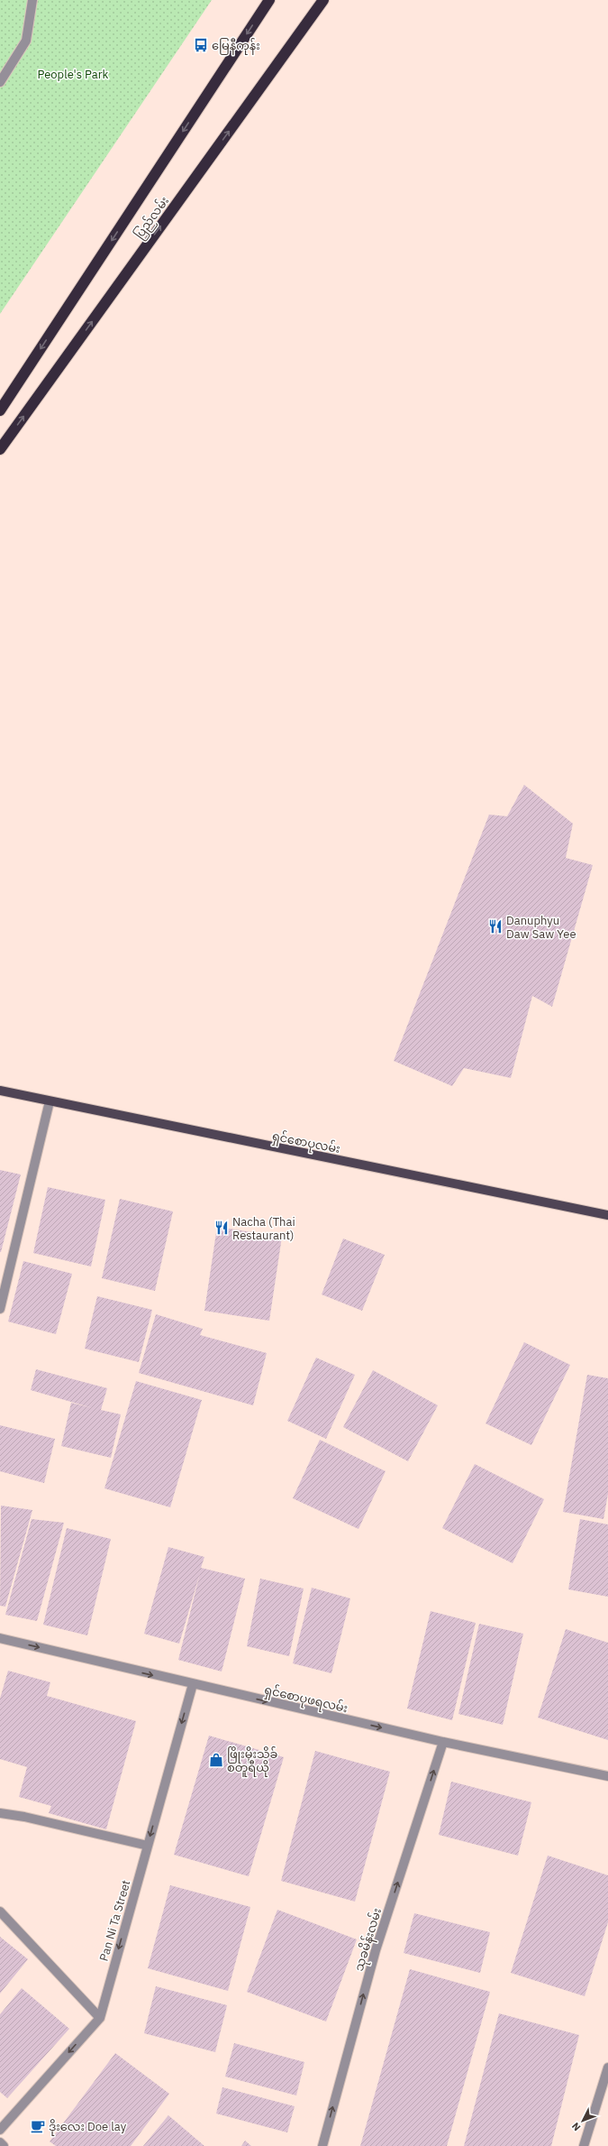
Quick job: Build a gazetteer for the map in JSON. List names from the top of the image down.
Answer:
{
  "streets": {
    "highway": ["ပြည်လမ်း"],
    "main road": ["ရှင်စောပုလမ်း"],
    "street": ["ရှင်စောပုဖရလမ်း", "Pan Ni Ta Street", "သုခမိန်းလမ်း"]
  },
  "crossings": [
    ["ရှင်စောပုဖရလမ်း", "Pan Ni Ta Street"],
    ["ရှင်စောပုဖရလမ်း", "သုခမိန်းလမ်း"]
  ],
  "one_way": ["ရှင်စောပုဖရလမ်း", "Pan Ni Ta Street", "သုခမိန်းလမ်း"],
  "parks": ["People's Park"],
  "places": {
    "bus stop": ["မြေနီကုန်း"],
    "restaurant": ["Danuphyu Daw Saw Yee", "Nacha (Thai Restaurant)"],
    "shop": ["ဖြိုးမိုးသိခ် စတူရီယို"],
    "cafe": ["ဒိုးလေး Doe lay"]
  },
  "north": "bottom left"
}
